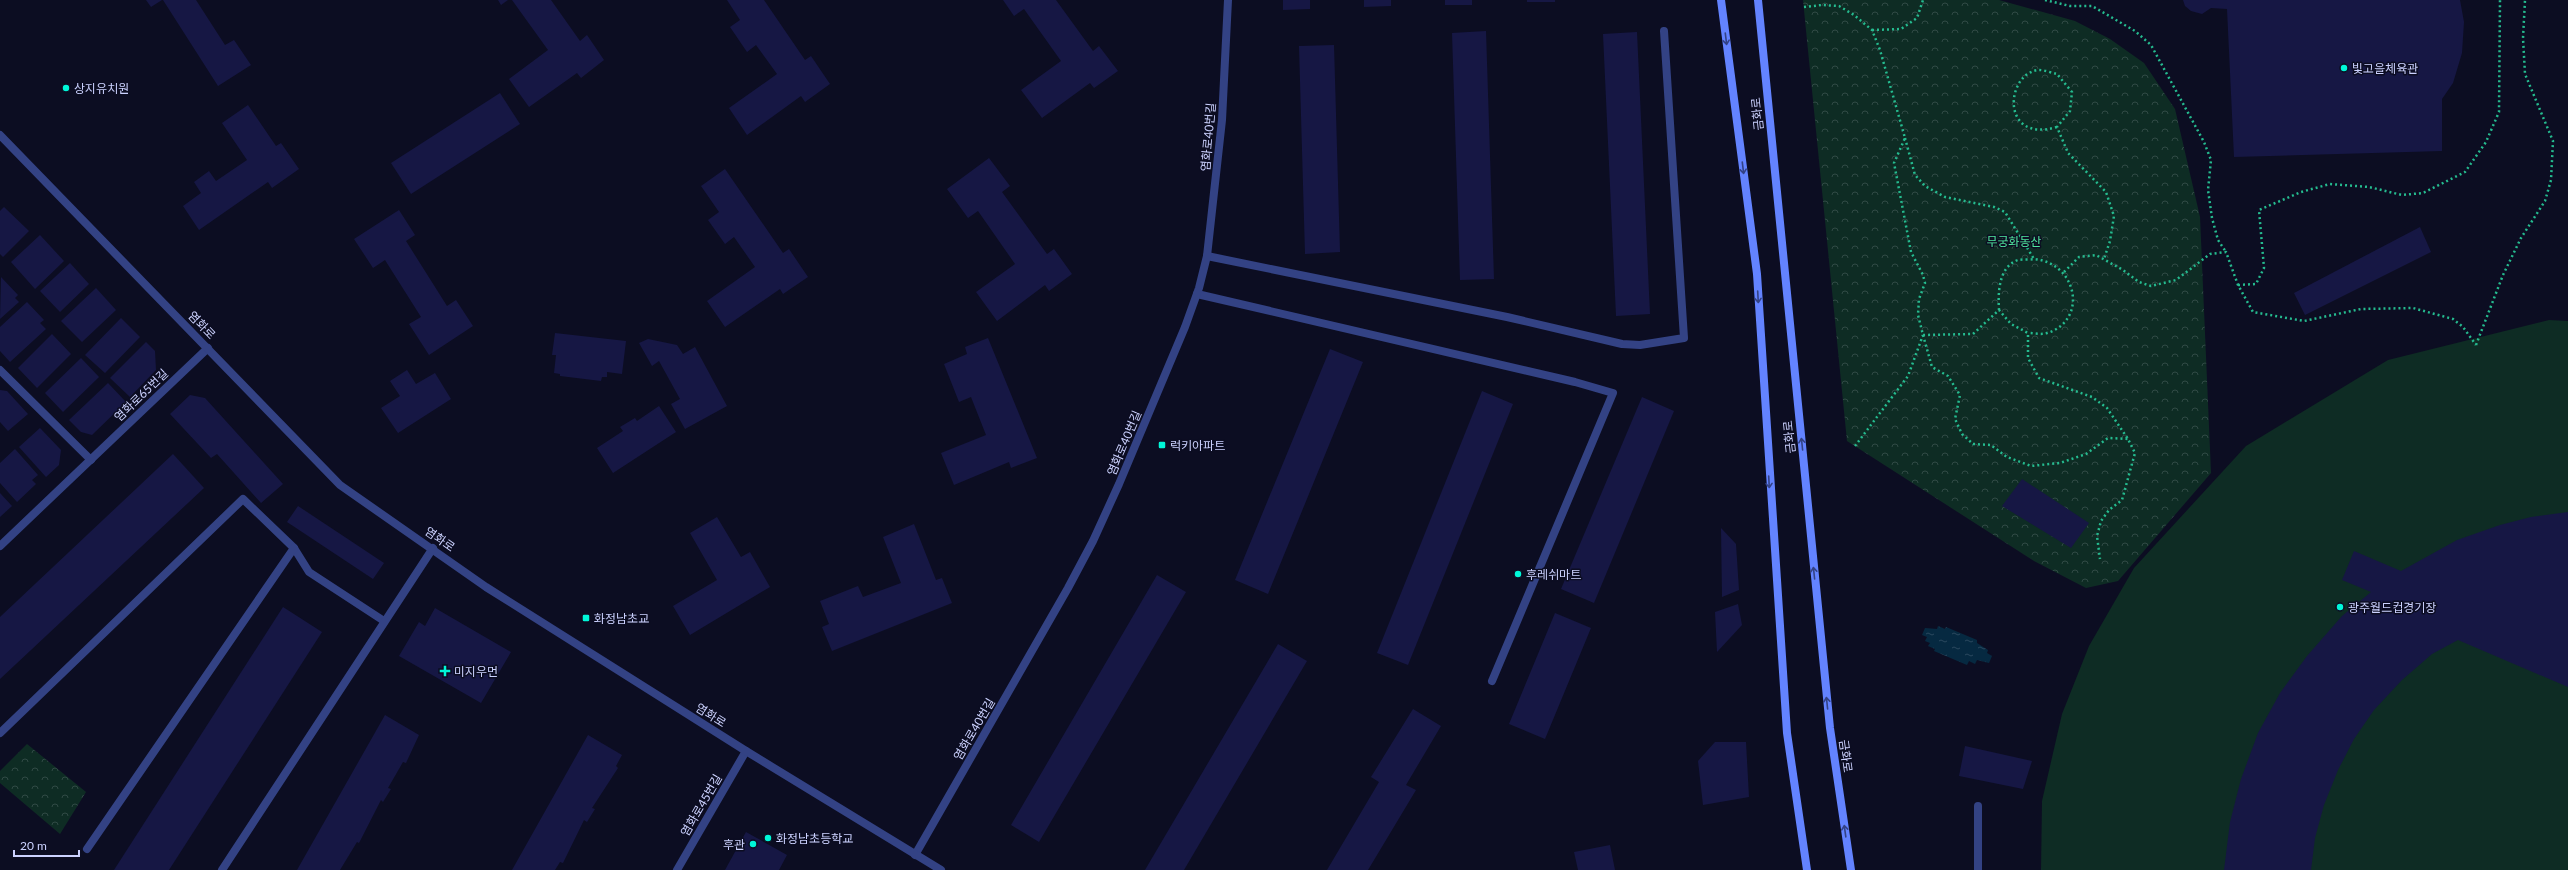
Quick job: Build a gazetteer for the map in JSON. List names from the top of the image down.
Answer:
{
  "streets": {
    "main road": ["금화로"],
    "street": [
      "염화로40번길",
      "염화로",
      "염화로65번길",
      "염화로45번길"
    ]
  },
  "crossings": [
    ["염화로40번길", "염화로"],
    ["염화로", "염화로65번길"],
    ["염화로", "염화로45번길"]
  ],
  "parks": ["무궁화동산"],
  "places": {
    "other": [
      "빛고을체육관",
      "상지유치원",
      "후레쉬마트",
      "광주월드컵경기장",
      "화정남초등학교",
      "후관"
    ],
    "transit": ["럭키아파트", "화정남초교"],
    "health": ["미지우먼"]
  },
  "scale_bar": "20 m"
}
